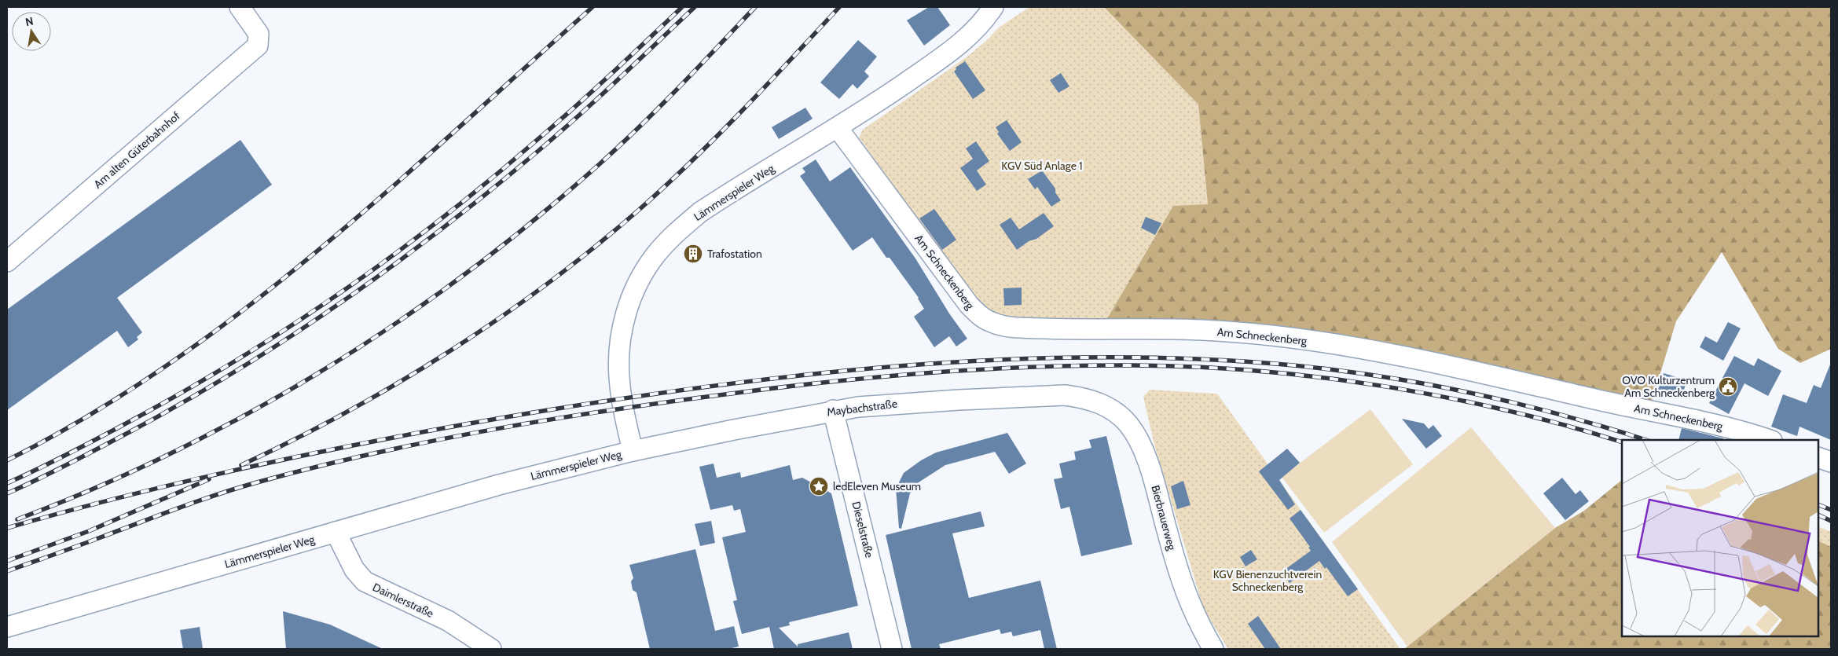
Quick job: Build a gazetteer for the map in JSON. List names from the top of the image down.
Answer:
{
  "streets": {
    "street": [
      "Am alten Güterbahnhof",
      "Lämmerspieler Weg",
      "Am Schneckenberg",
      "Maybachstraße",
      "Bierbrauerweg",
      "Dieselstraße",
      "Daimlerstraße"
    ]
  },
  "crossings": [
    ["Lämmerspieler Weg", "Am Schneckenberg"],
    ["Lämmerspieler Weg", "Maybachstraße"],
    ["Lämmerspieler Weg", "Daimlerstraße"],
    ["Maybachstraße", "Bierbrauerweg"],
    ["Maybachstraße", "Dieselstraße"]
  ],
  "parks": ["KGV Süd Anlage 1", "KGV Bienenzuchtverein Schneckenberg"],
  "places": {
    "building": ["Trafostation"],
    "public building": ["OVO Kulturzentrum Am Schneckenberg"],
    "place": ["ledEleven Museum"]
  },
  "north": "top"
}
